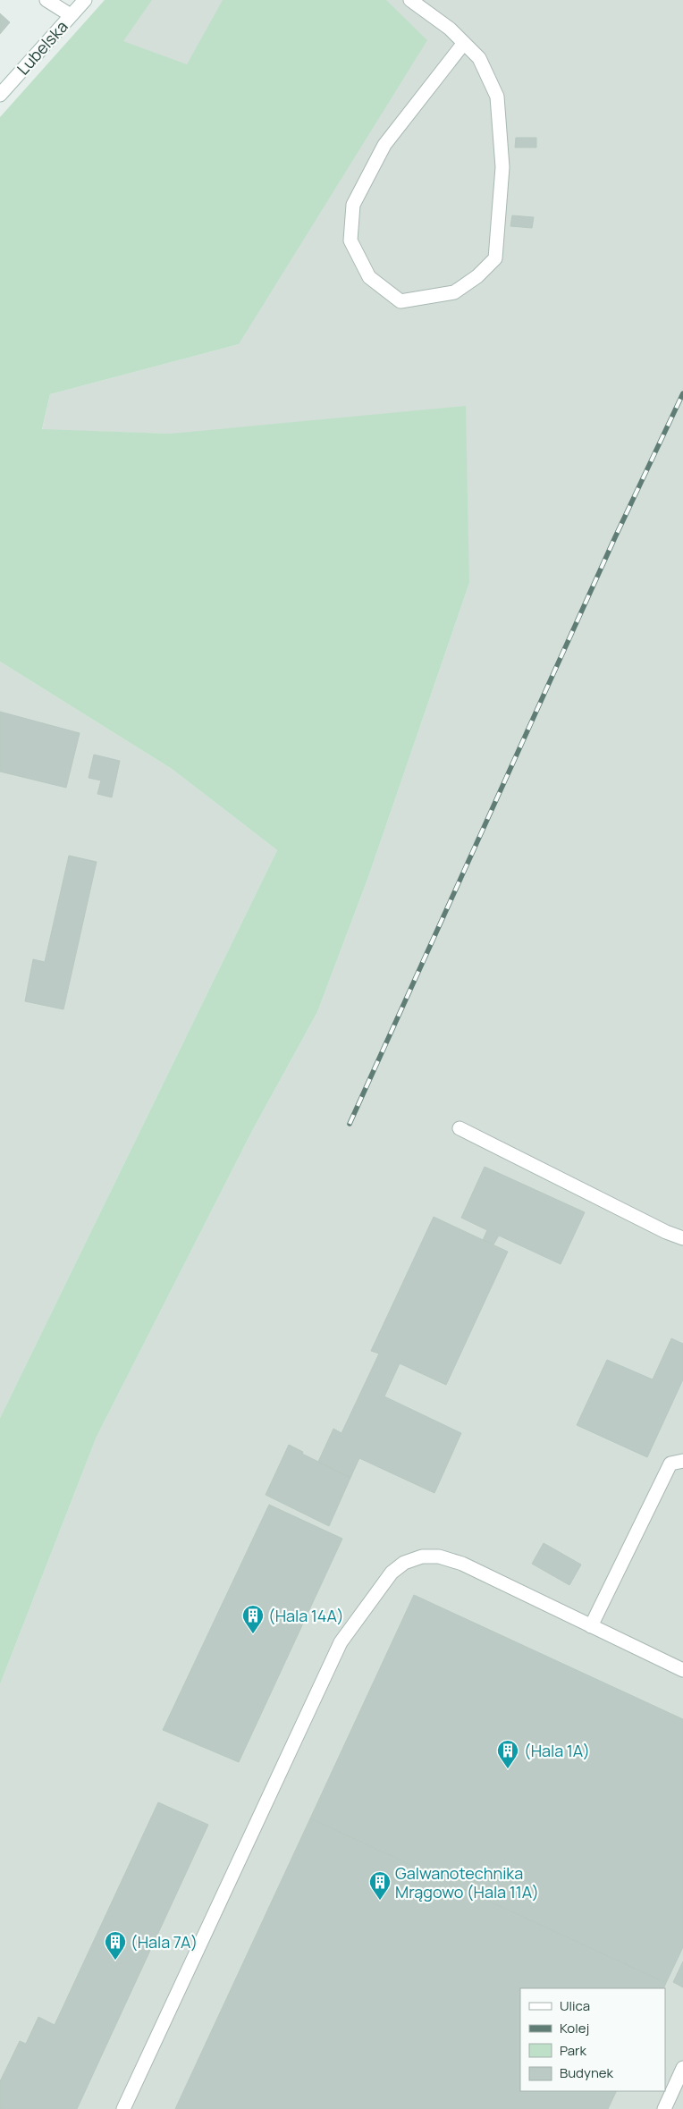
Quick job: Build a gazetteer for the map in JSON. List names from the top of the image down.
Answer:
{
  "streets": {
    "street": ["Lubelska"]
  },
  "places": {
    "building": [
      "(Hala 14A)",
      "(Hala 1A)",
      "Galwanotechnika Mrągowo (Hala 11A)",
      "(Hala 7A)"
    ]
  },
  "legend": [
    "Ulica",
    "Kolej",
    "Park",
    "Budynek"
  ]
}
